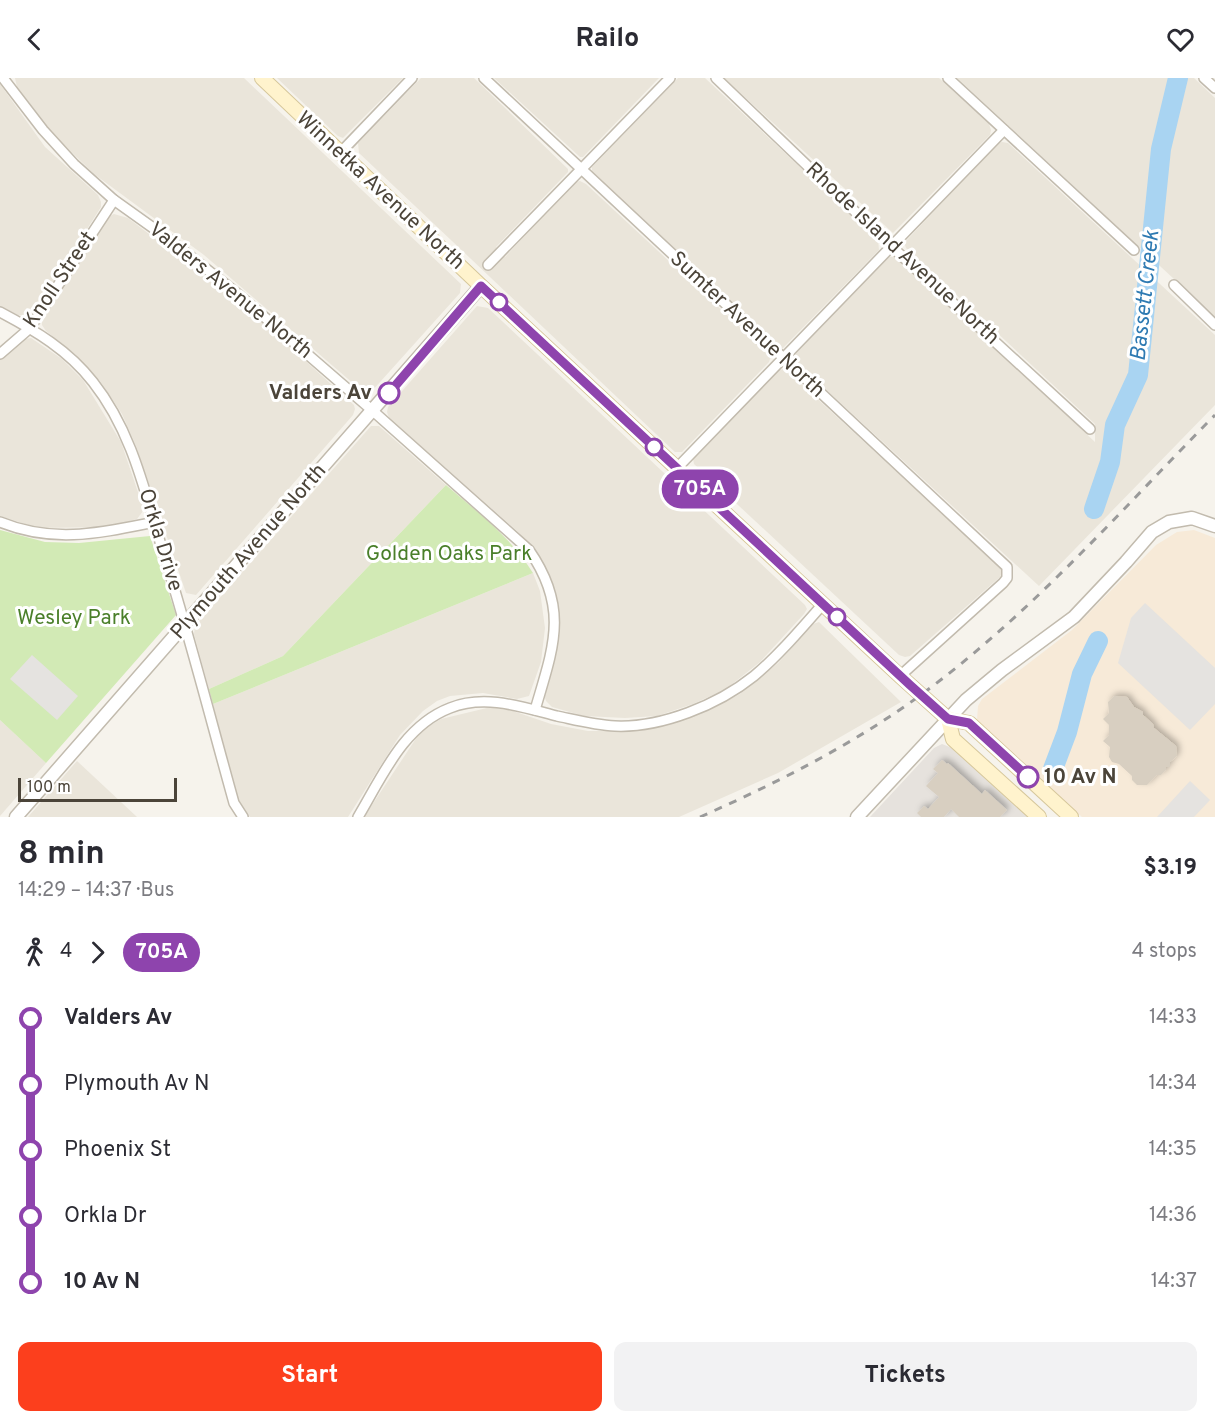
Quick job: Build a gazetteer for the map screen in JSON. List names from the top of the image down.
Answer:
{
  "streets": {
    "main road": ["Winnetka Avenue North"],
    "street": [
      "Rhode Island Avenue North",
      "Knoll Street",
      "Valders Avenue North",
      "Sumter Avenue North",
      "Orkla Drive",
      "Plymouth Avenue North"
    ]
  },
  "crossings": [
    ["Winnetka Avenue North", "Sumter Avenue North"],
    ["Winnetka Avenue North", "Plymouth Avenue North"],
    ["Knoll Street", "Valders Avenue North"],
    ["Knoll Street", "Orkla Drive"],
    ["Valders Avenue North", "Plymouth Avenue North"],
    ["Orkla Drive", "Plymouth Avenue North"]
  ],
  "water": ["Bassett Creek"],
  "parks": ["Golden Oaks Park", "Wesley Park"],
  "places": ["Valders Av", "10 Av N"],
  "lines": ["bus line 705A"],
  "scale_bar": "100 m",
  "page": {
    "header": "Railo",
    "on_map": "705A",
    "scale": "100 m",
    "heading": ["8 min", "14:29 – 14:37 · Bus", "$3.19"],
    "legs": ["4", "705A", "4 stops"],
    "list": [
      {
        "name": "Valders Av",
        "value": "14:33"
      },
      {
        "name": "Plymouth Av N",
        "value": "14:34"
      },
      {
        "name": "Phoenix St",
        "value": "14:35"
      },
      {
        "name": "Orkla Dr",
        "value": "14:36"
      },
      {
        "name": "10 Av N",
        "value": "14:37"
      }
    ],
    "buttons": ["Start", "Tickets"]
  }
}
